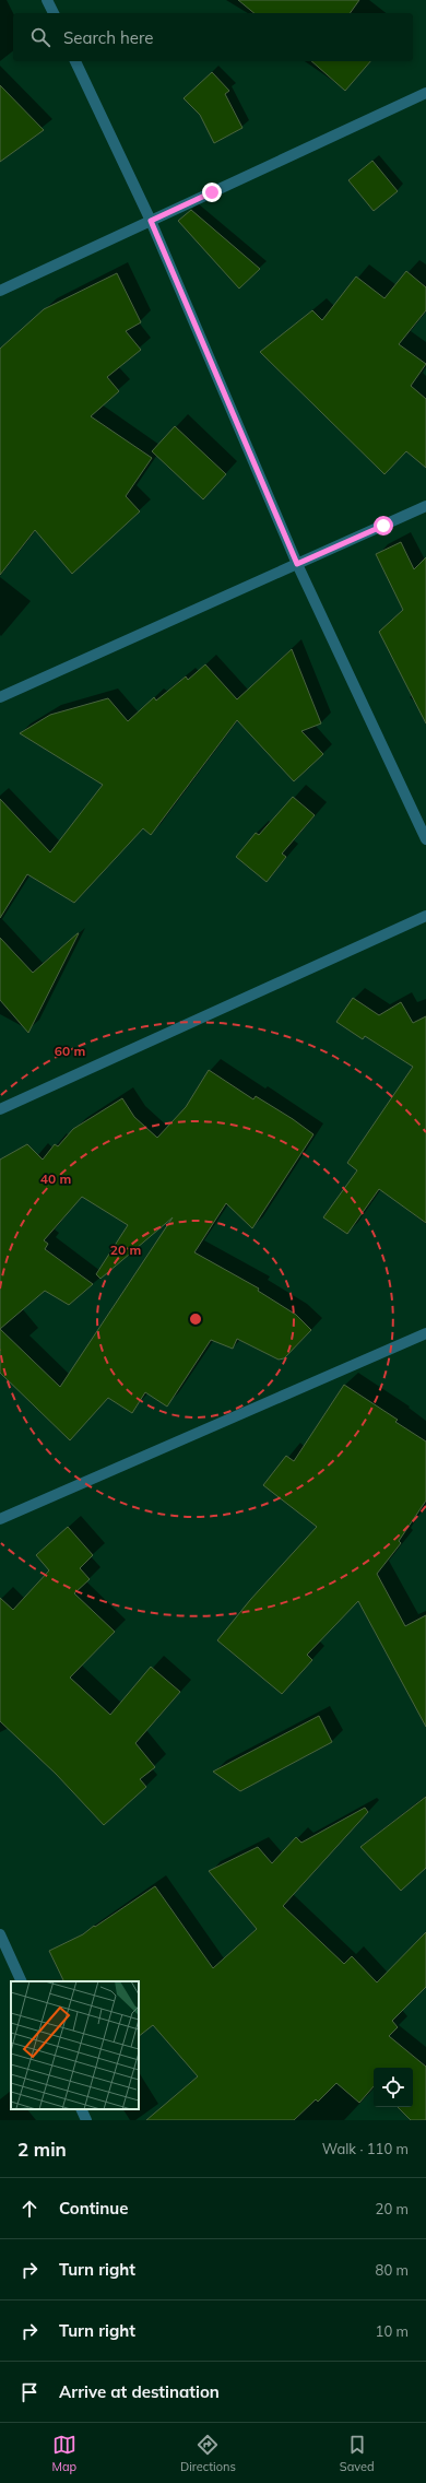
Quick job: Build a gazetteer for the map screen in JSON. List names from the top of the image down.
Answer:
{
  "page": {
    "search": "Search here",
    "heading": ["2 min", "Walk · 110 m"],
    "list": [
      ["Continue", "20 m"],
      ["Turn right", "80 m"],
      ["Turn right", "10 m"],
      "Arrive at destination"
    ],
    "nav": ["Map", "Directions", "Saved"]
  },
  "rings": ["60 m", "40 m", "20 m"]
}
